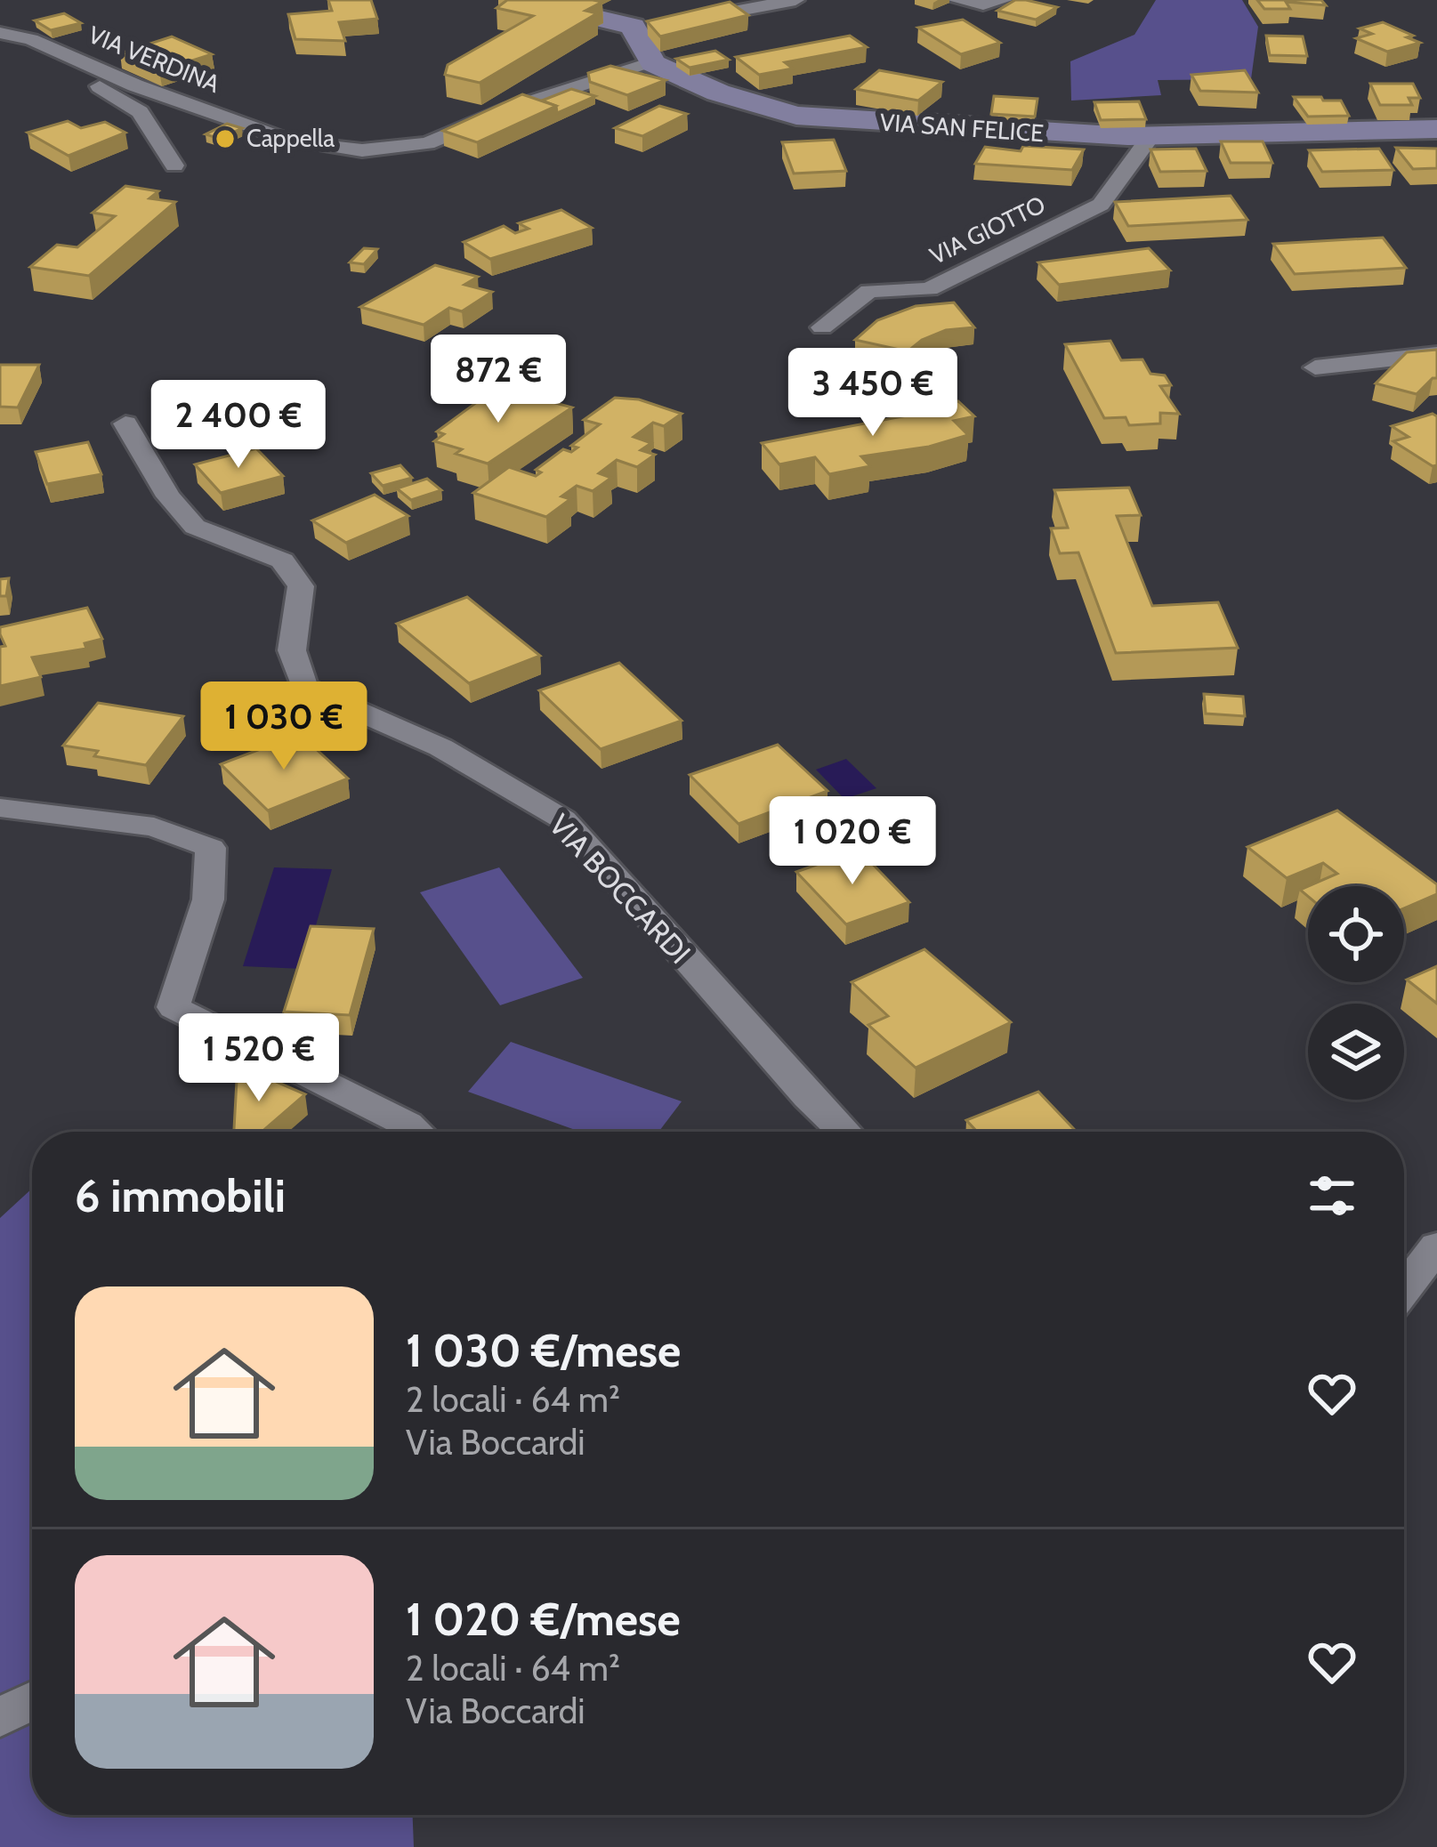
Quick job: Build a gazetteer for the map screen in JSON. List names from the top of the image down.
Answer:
{
  "streets": {
    "street": [
      "VIA VERDINA",
      "VIA SAN FELICE",
      "VIA GIOTTO",
      "VIA BOCCARDI"
    ]
  },
  "crossings": [
    ["VIA VERDINA", "VIA SAN FELICE"],
    ["VIA SAN FELICE", "VIA GIOTTO"]
  ],
  "places": ["Cappella"],
  "page": {
    "price": [
      "872 €",
      "3 450 €",
      "2 400 €",
      "1 030 €",
      "1 020 €",
      "1 520 €"
    ],
    "heading": "6 immobili",
    "list": [
      {
        "name": "1 030 €/mese",
        "note": "2 locali · 64 m² · Via Boccardi"
      },
      {
        "name": "1 020 €/mese",
        "note": "2 locali · 64 m² · Via Boccardi"
      }
    ]
  }
}
